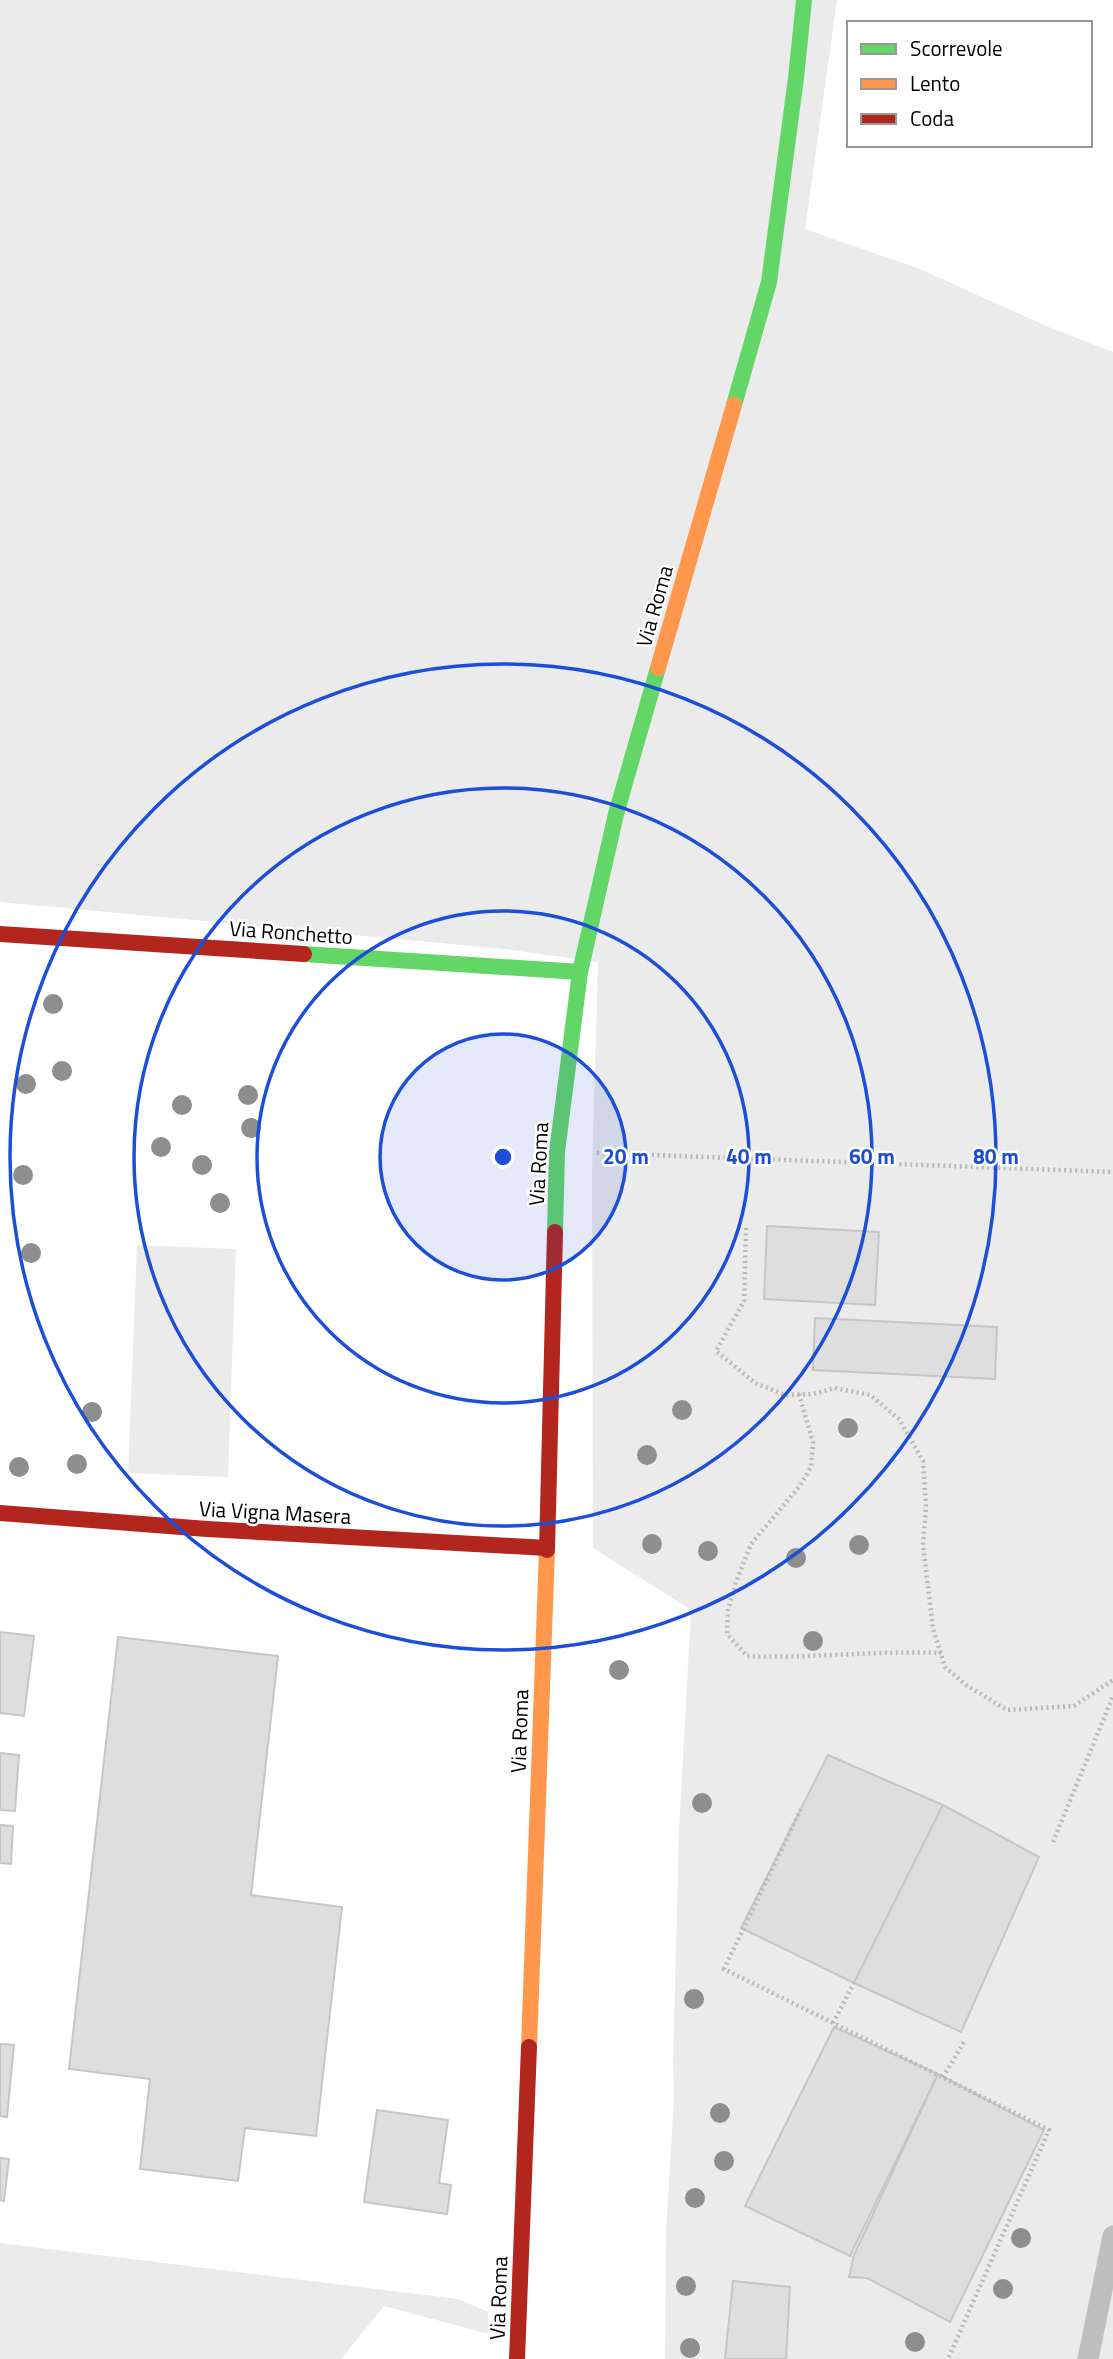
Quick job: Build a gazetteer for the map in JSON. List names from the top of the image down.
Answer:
{
  "streets": {
    "street": ["Via Roma", "Via Ronchetto", "Via Vigna Masera"]
  },
  "crossings": [
    ["Via Roma", "Via Ronchetto"],
    ["Via Roma", "Via Vigna Masera"]
  ],
  "legend": ["Scorrevole", "Lento", "Coda"],
  "rings": [
    "20 m",
    "40 m",
    "60 m",
    "80 m"
  ]
}
